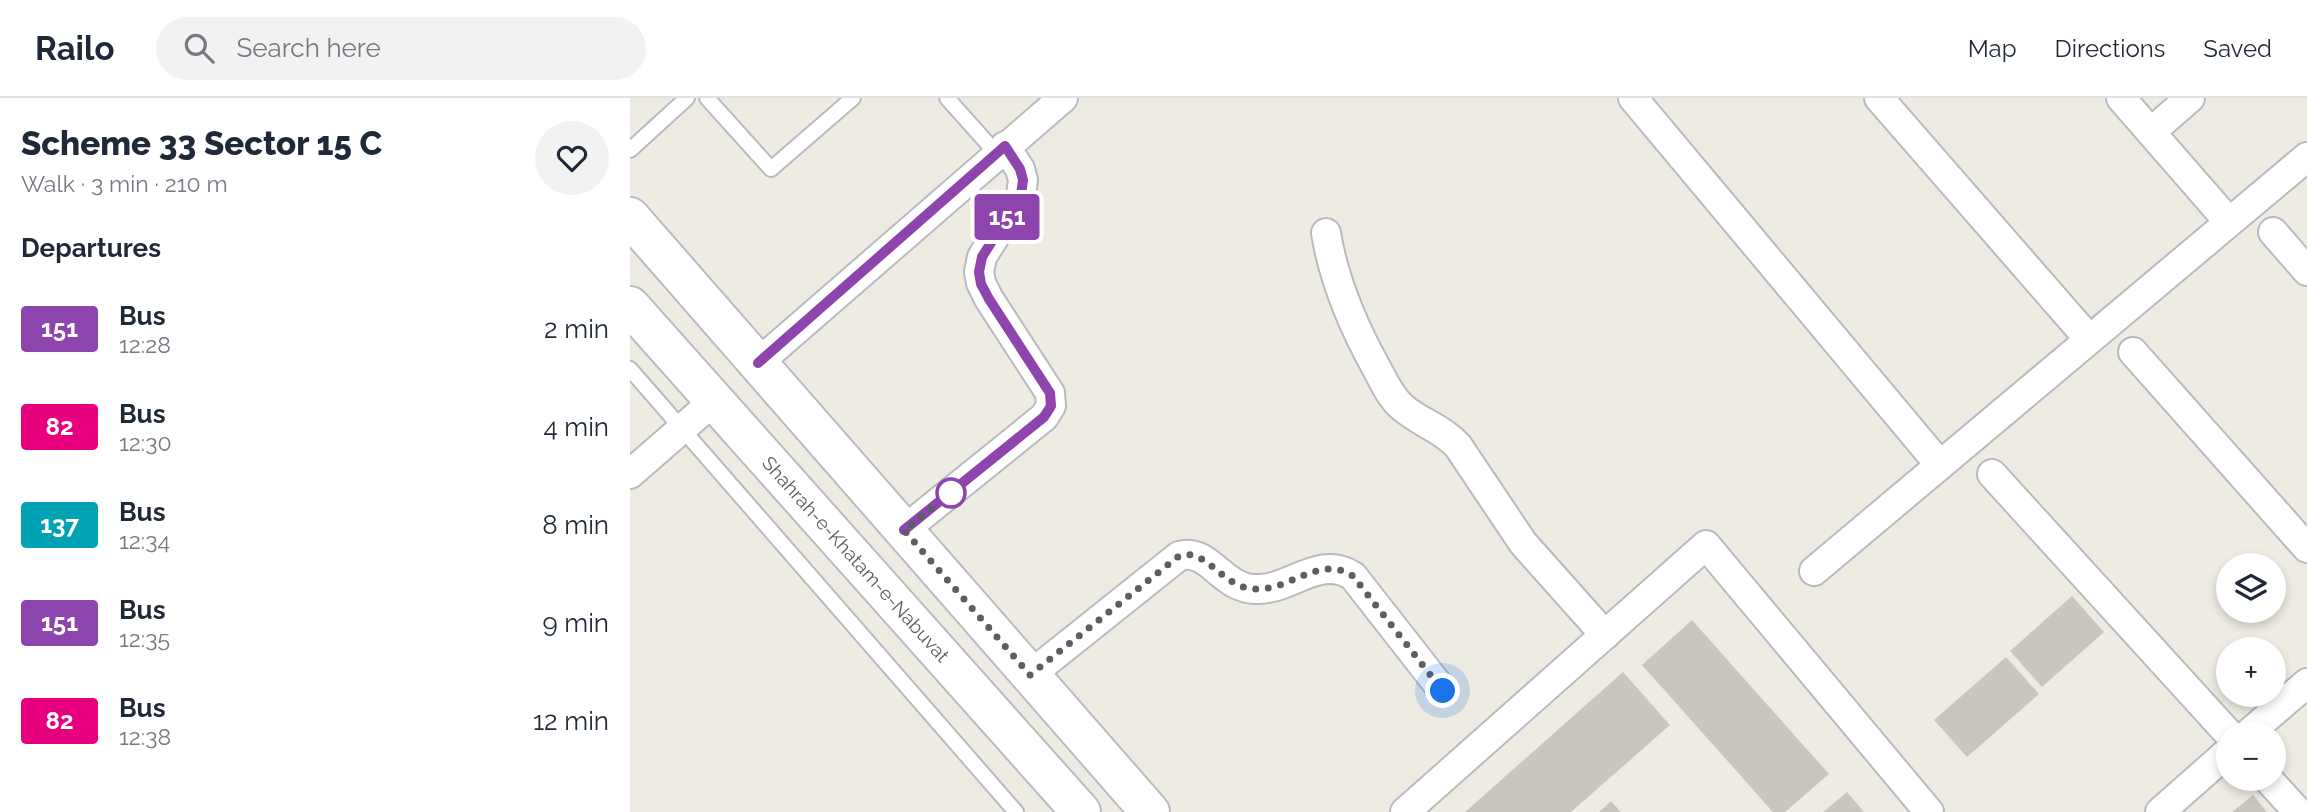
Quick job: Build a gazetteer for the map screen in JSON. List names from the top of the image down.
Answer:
{
  "streets": {
    "main road": ["Shahrah-e-Khatam-e-Nabuvat"]
  },
  "lines": ["bus line 151"],
  "page": {
    "header": "Railo",
    "search": "Search here",
    "nav": ["Map", "Directions", "Saved"],
    "heading": [
      ["Scheme 33 Sector 15 C", "Walk · 3 min · 210 m"],
      "Departures"
    ],
    "on_map": "151",
    "list": [
      {
        "mark": "151",
        "name": "Bus",
        "note": "12:28",
        "value": "2 min"
      },
      {
        "mark": "82",
        "name": "Bus",
        "note": "12:30",
        "value": "4 min"
      },
      {
        "mark": "137",
        "name": "Bus",
        "note": "12:34",
        "value": "8 min"
      },
      {
        "mark": "151",
        "name": "Bus",
        "note": "12:35",
        "value": "9 min"
      },
      {
        "mark": "82",
        "name": "Bus",
        "note": "12:38",
        "value": "12 min"
      }
    ],
    "map_buttons": ["+", "−"]
  }
}
